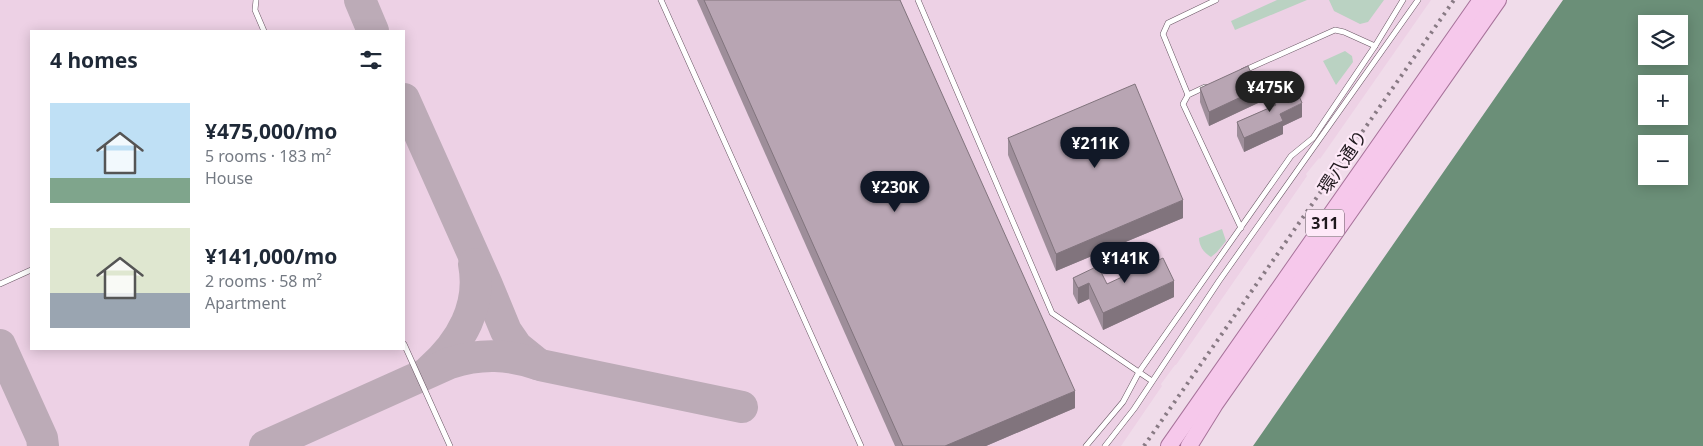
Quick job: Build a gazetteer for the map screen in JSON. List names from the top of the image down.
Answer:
{
  "streets": {
    "main road": ["環八通り", "311"]
  },
  "page": {
    "map_buttons": ["+", "−"],
    "heading": "4 homes",
    "price": [
      "¥475K",
      "¥211K",
      "¥230K",
      "¥141K"
    ],
    "list": [
      {
        "name": "¥475,000/mo",
        "note": "5 rooms · 183 m² · House"
      },
      {
        "name": "¥141,000/mo",
        "note": "2 rooms · 58 m² · Apartment"
      }
    ]
  }
}
